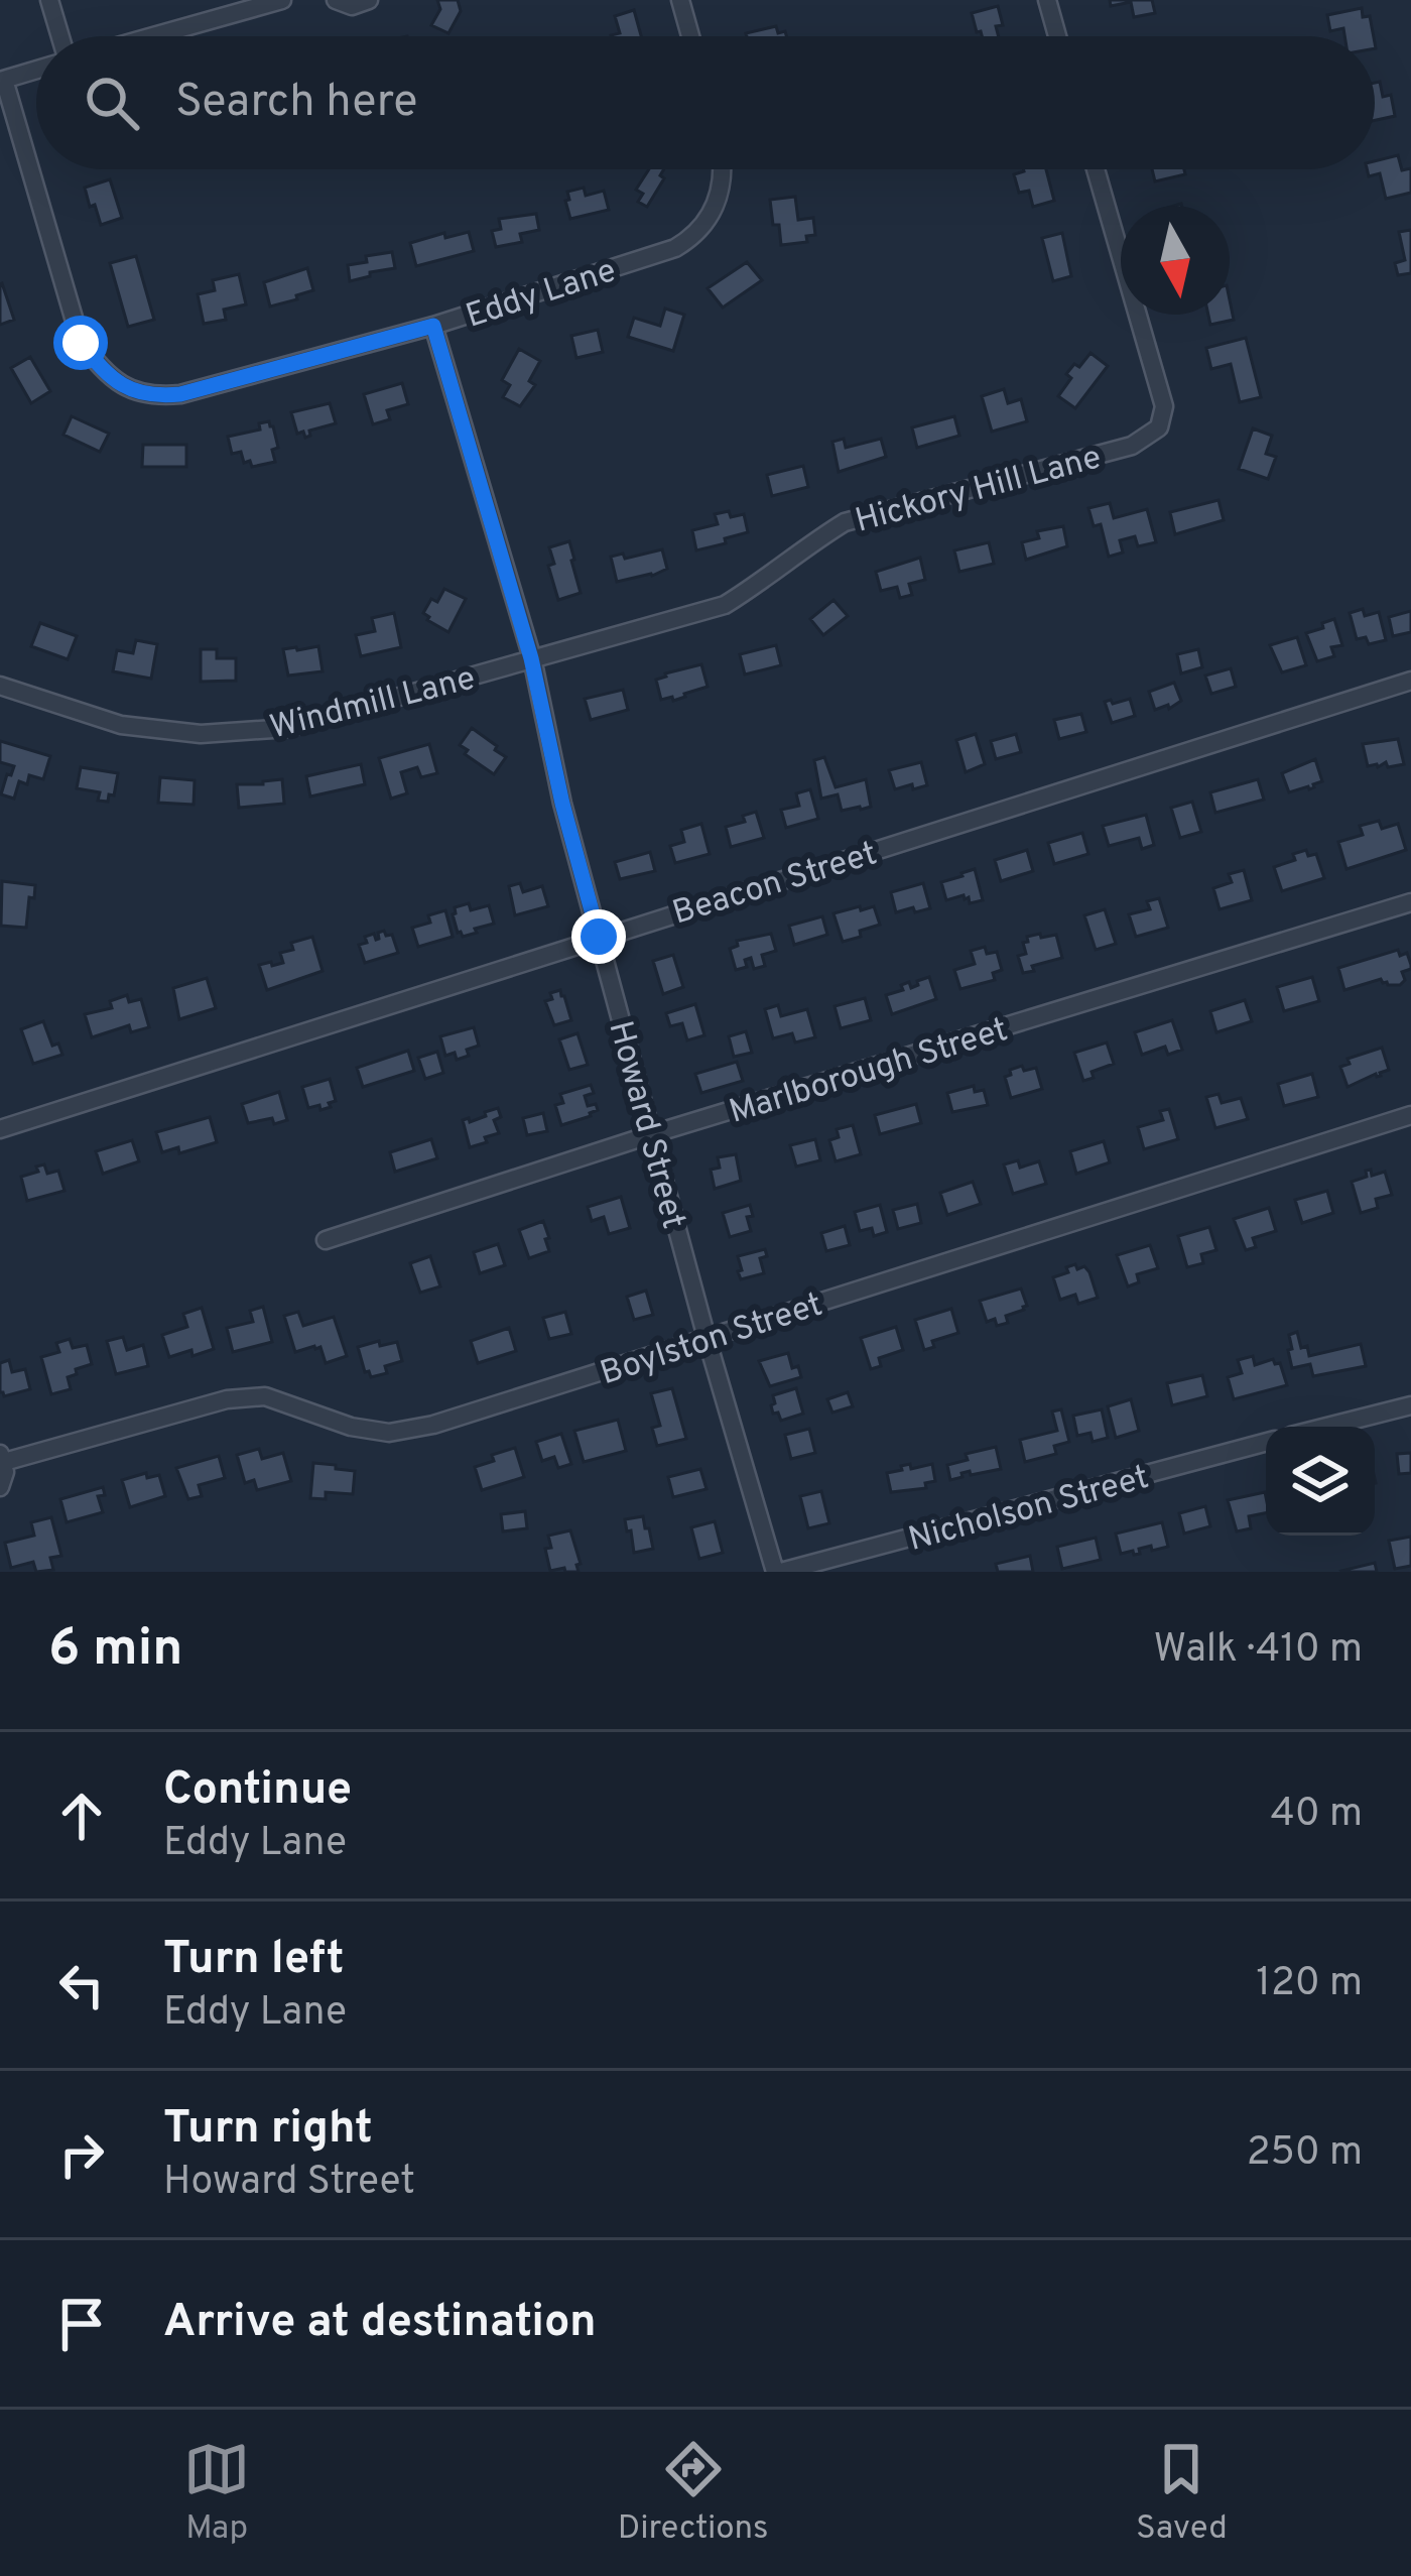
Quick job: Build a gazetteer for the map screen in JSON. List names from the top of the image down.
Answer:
{
  "streets": {
    "street": [
      "Eddy Lane",
      "Hickory Hill Lane",
      "Windmill Lane",
      "Beacon Street",
      "Marlborough Street",
      "Howard Street",
      "Boylston Street",
      "Nicholson Street"
    ]
  },
  "crossings": [
    ["Eddy Lane", "Howard Street"],
    ["Hickory Hill Lane", "Windmill Lane"],
    ["Hickory Hill Lane", "Howard Street"],
    ["Windmill Lane", "Howard Street"],
    ["Beacon Street", "Howard Street"],
    ["Marlborough Street", "Howard Street"],
    ["Howard Street", "Boylston Street"],
    ["Howard Street", "Nicholson Street"]
  ],
  "north": "bottom",
  "page": {
    "search": "Search here",
    "heading": ["6 min", "Walk · 410 m"],
    "list": [
      ["Continue", "Eddy Lane", "40 m"],
      ["Turn left", "Eddy Lane", "120 m"],
      ["Turn right", "Howard Street", "250 m"],
      "Arrive at destination"
    ],
    "nav": ["Map", "Directions", "Saved"]
  }
}
